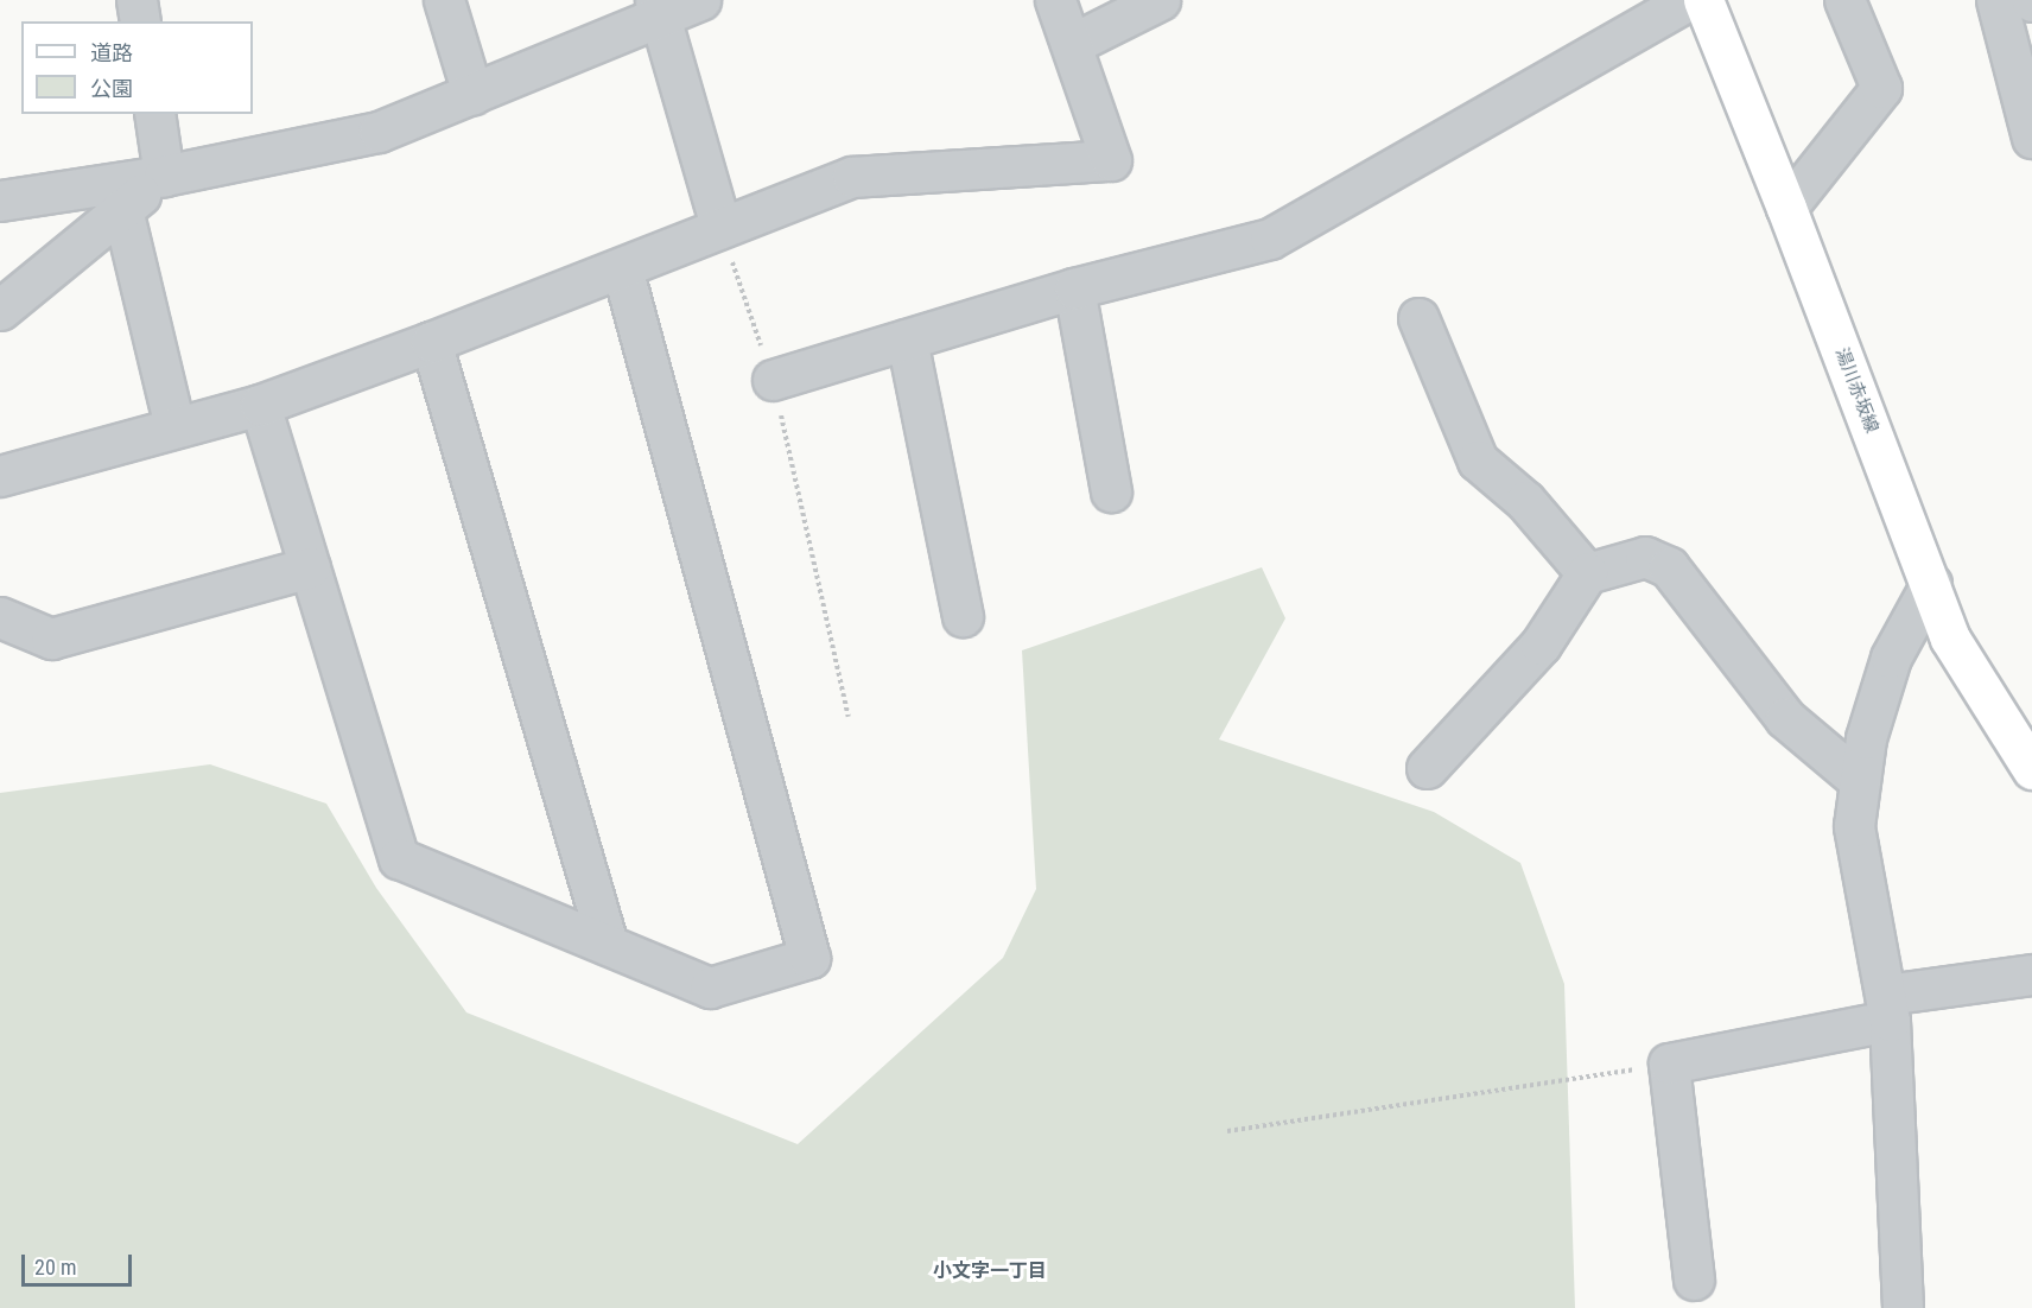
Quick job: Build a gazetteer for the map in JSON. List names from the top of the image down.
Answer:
{
  "streets": {
    "main road": ["湯川赤坂線"]
  },
  "districts": ["小文字一丁目"],
  "legend": ["道路", "公園"],
  "scale_bar": "20 m"
}
